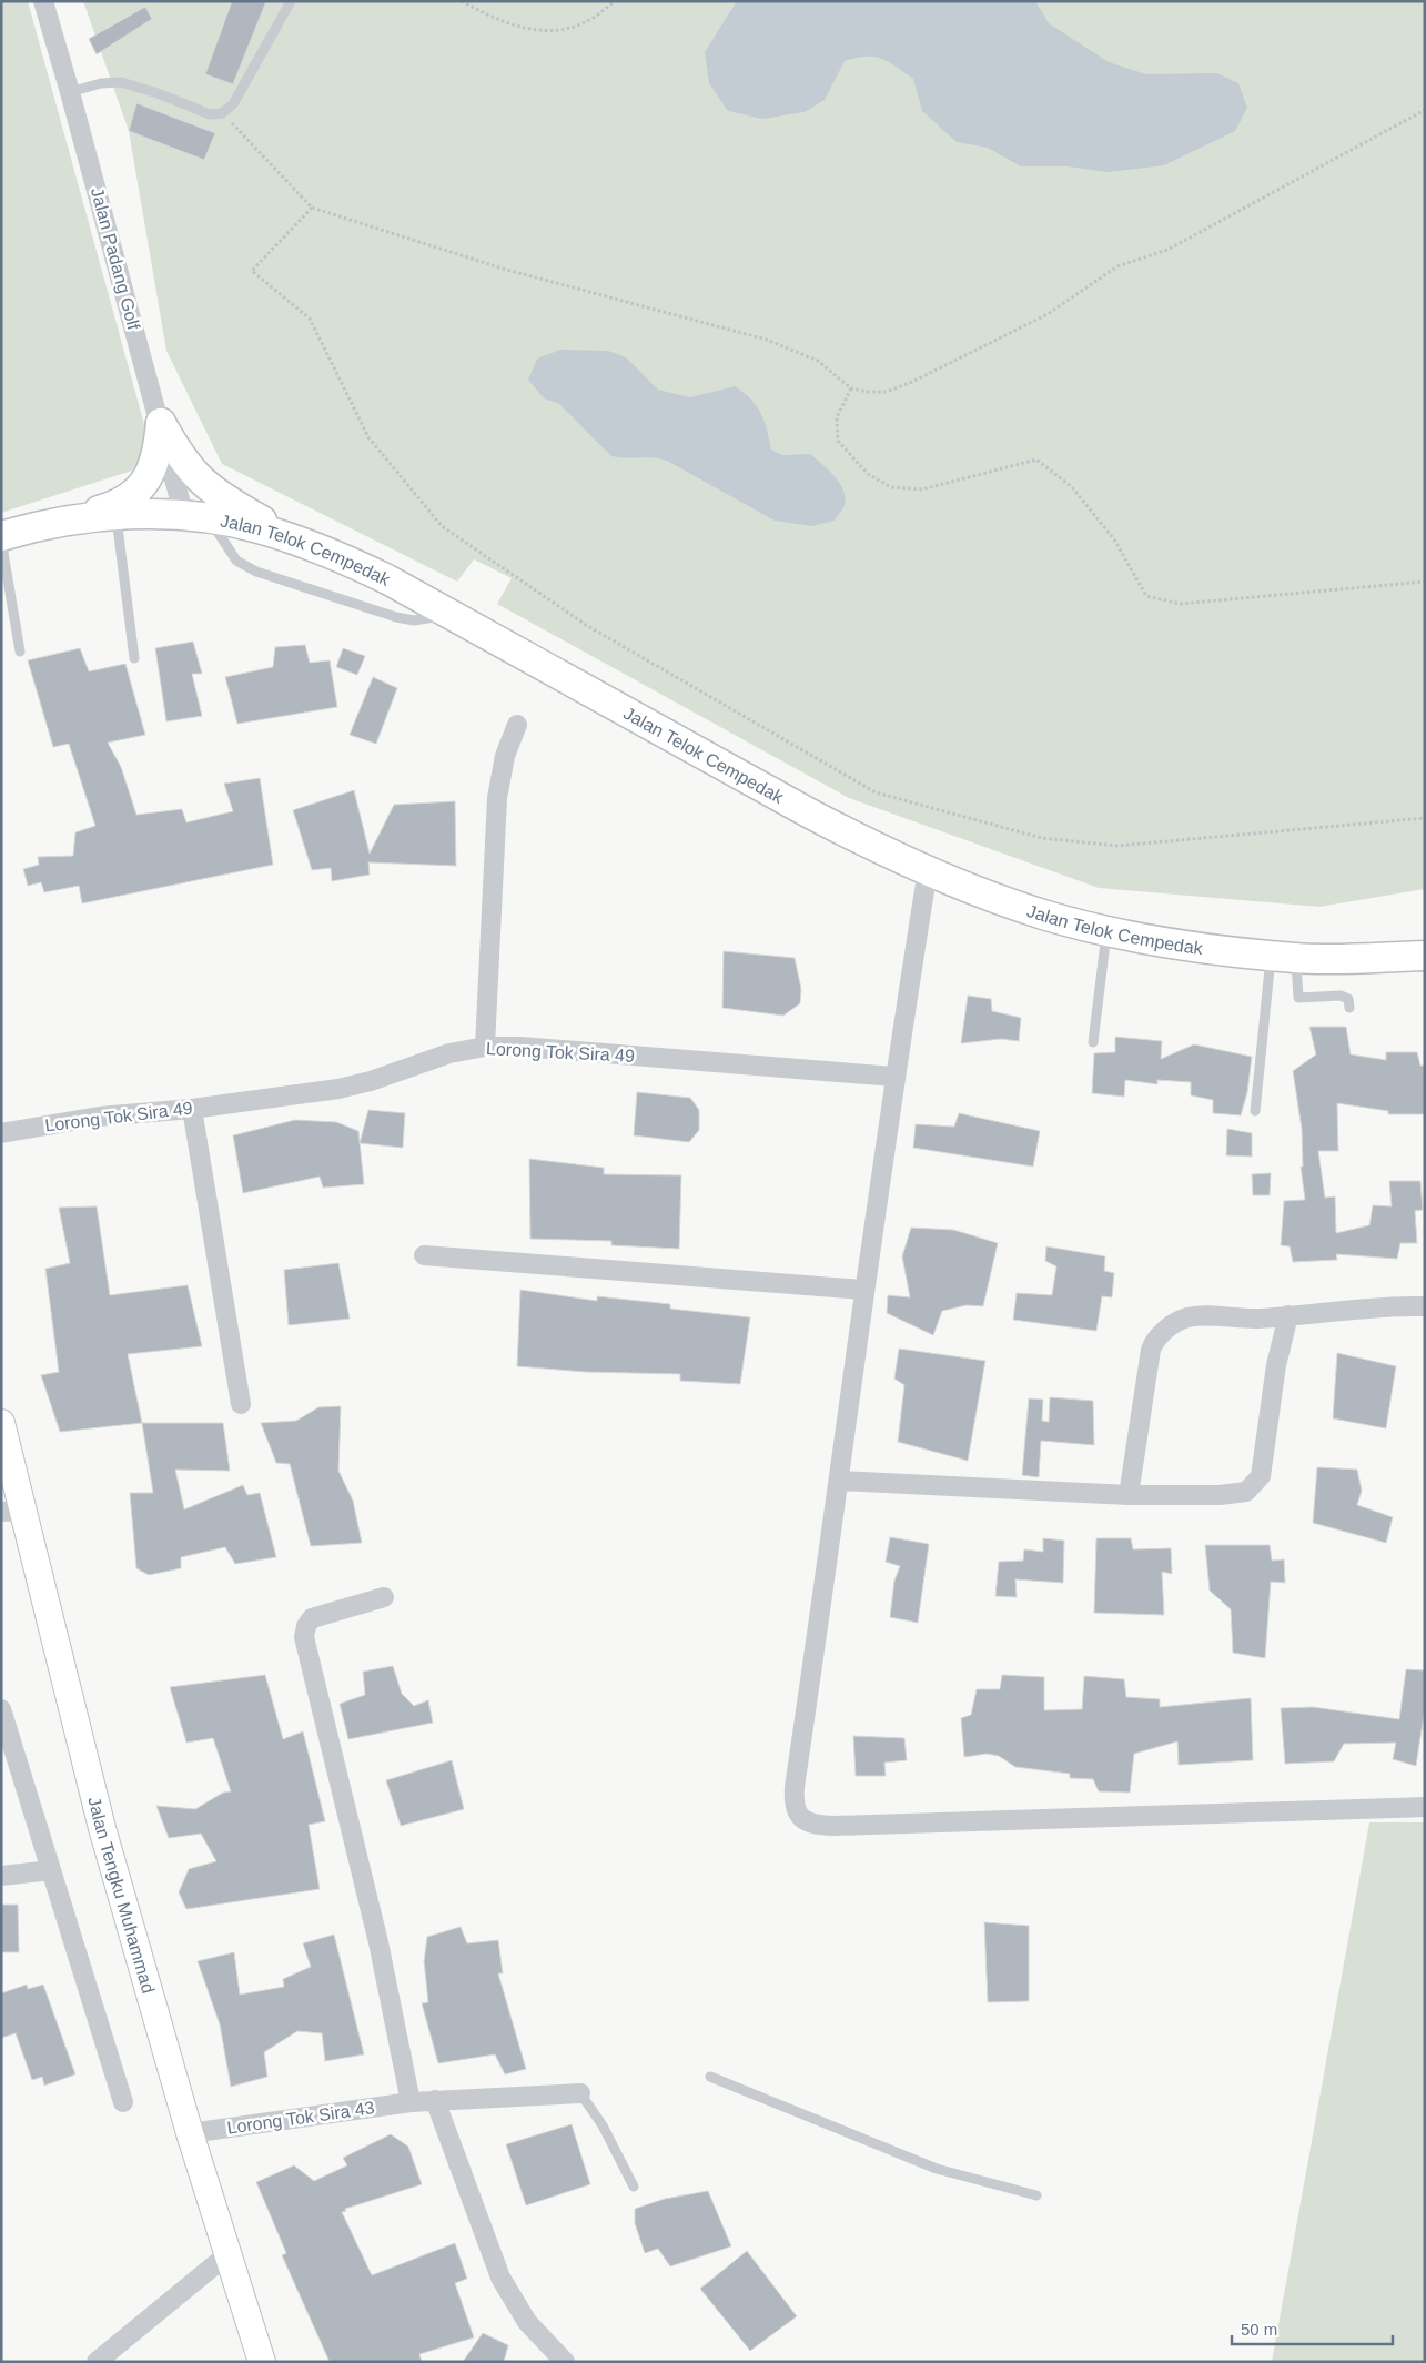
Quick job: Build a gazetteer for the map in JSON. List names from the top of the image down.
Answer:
{
  "streets": {
    "main road": ["Jalan Telok Cempedak", "Jalan Tengku Muhammad"],
    "street": ["Jalan Padang Golf", "Lorong Tok Sira 49", "Lorong Tok Sira 43"]
  },
  "crossings": [
    ["Jalan Padang Golf", "Jalan Telok Cempedak"],
    ["Jalan Tengku Muhammad", "Lorong Tok Sira 43"]
  ],
  "scale_bar": "50 m"
}
